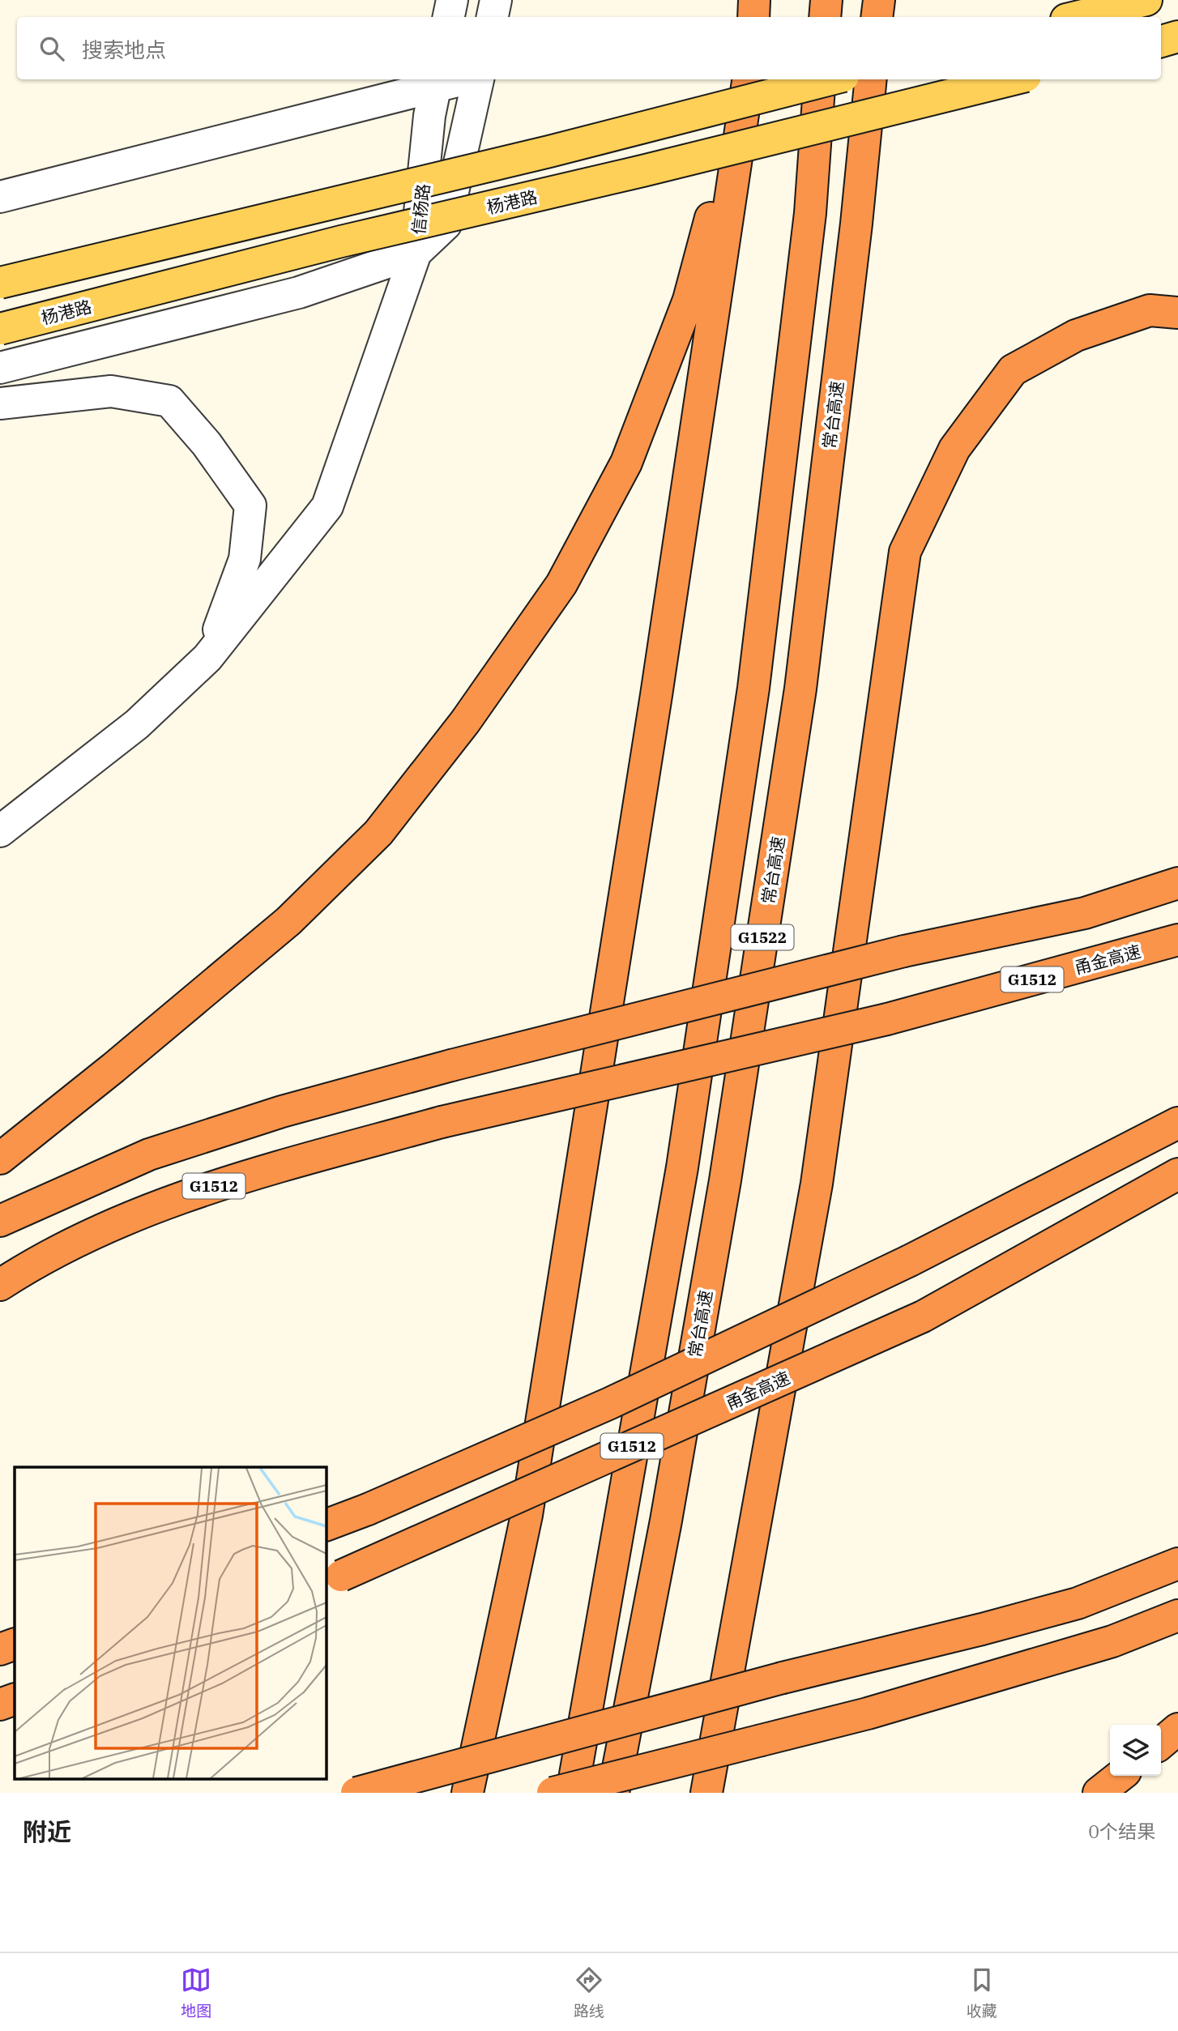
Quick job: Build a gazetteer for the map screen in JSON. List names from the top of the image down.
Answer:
{
  "streets": {
    "highway": [
      "常台高速",
      "G1522",
      "甬金高速",
      "G1512"
    ],
    "main road": ["杨港路"],
    "street": ["信杨路"]
  },
  "page": {
    "search": "搜索地点",
    "heading": ["附近", "0个结果"],
    "nav": ["地图", "路线", "收藏"]
  }
}
